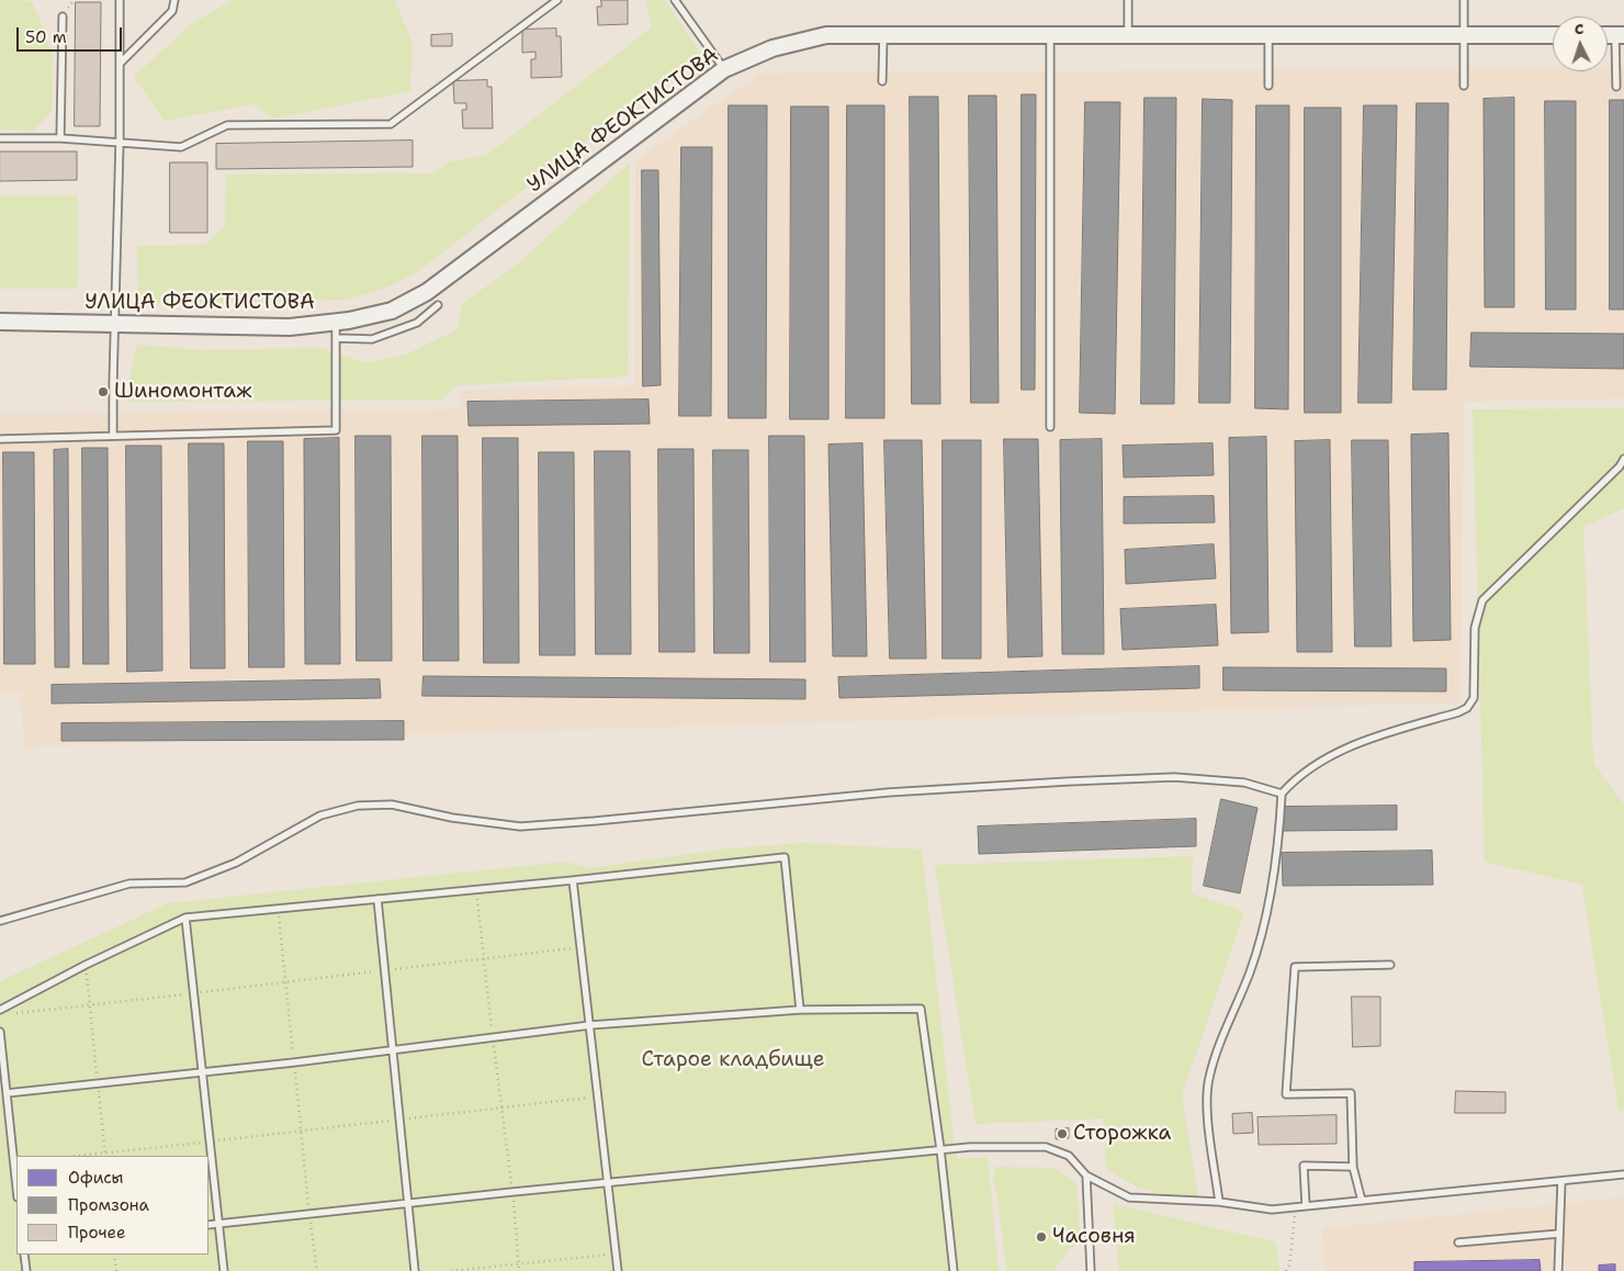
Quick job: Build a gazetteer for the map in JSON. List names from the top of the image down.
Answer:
{
  "streets": {
    "street": ["УЛИЦА ФЕОКТИСТОВА"]
  },
  "parks": ["Старое кладбище"],
  "places": ["Шиномонтаж", "Сторожка", "Часовня"],
  "legend": ["Офисы", "Промзона", "Прочее"],
  "scale_bar": "50 m",
  "north": "top"
}
